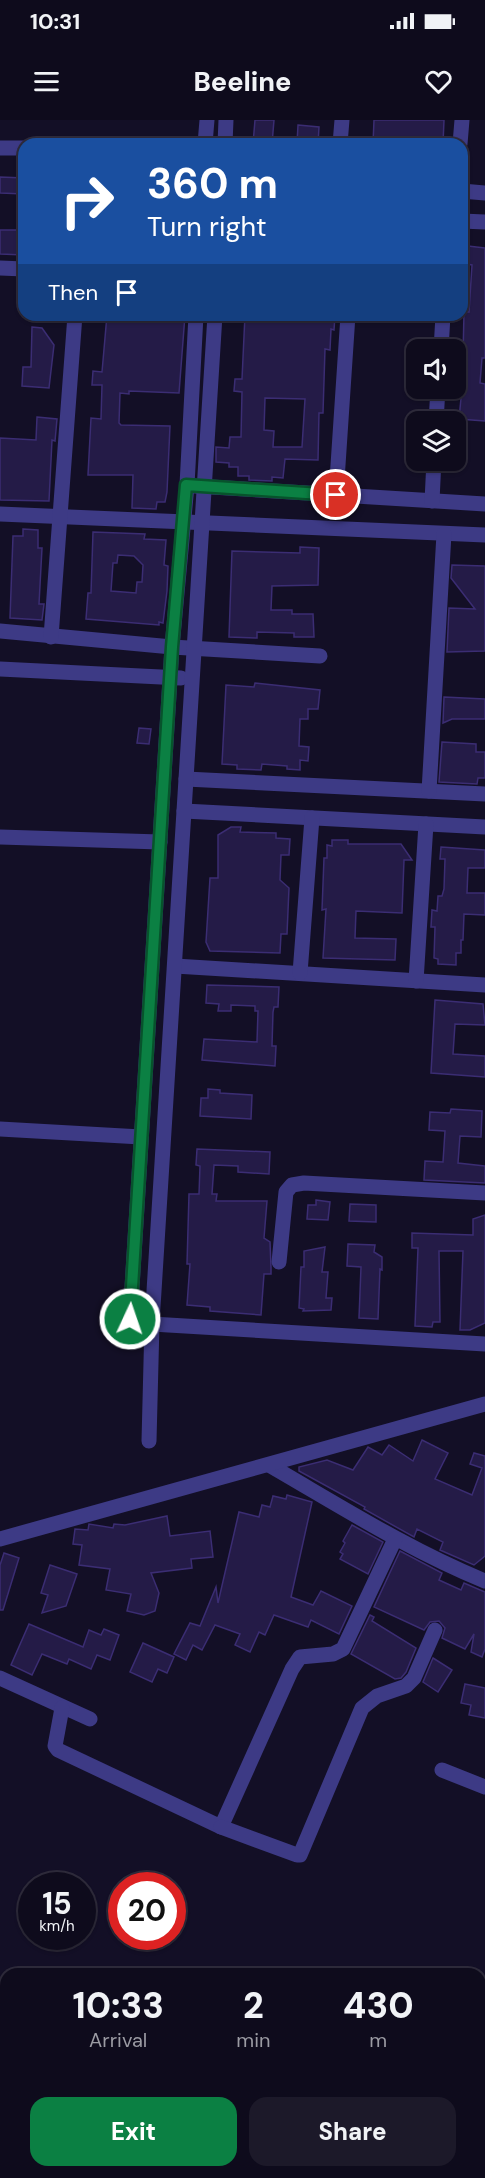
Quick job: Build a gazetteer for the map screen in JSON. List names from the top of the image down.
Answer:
{
  "page": {
    "status": "10:31",
    "header": "Beeline",
    "turn": ["360 m", "Turn right"],
    "then": "Then",
    "speed": "15 km/h",
    "limit": "20",
    "eta": [
      "10:33",
      "Arrival",
      "2",
      "min",
      "430",
      "m"
    ],
    "buttons": ["Exit", "Share"]
  }
}
